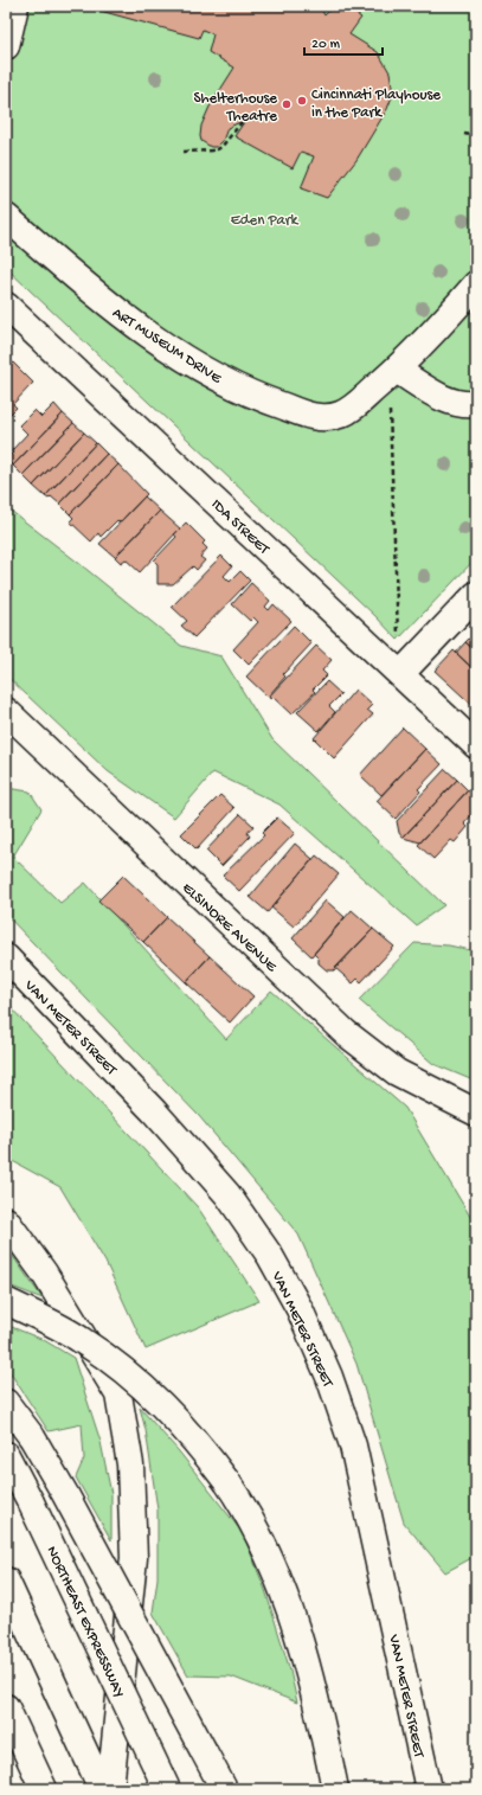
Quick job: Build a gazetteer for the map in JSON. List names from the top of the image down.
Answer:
{
  "streets": {
    "main road": [
      "ART MUSEUM DRIVE",
      "IDA STREET",
      "ELSINORE AVENUE",
      "VAN METER STREET",
      "NORTHEAST EXPRESSWAY"
    ]
  },
  "parks": ["Eden Park"],
  "places": ["Cincinnati Playhouse in the Park", "Shelterhouse Theatre"],
  "scale_bar": "20 m"
}
